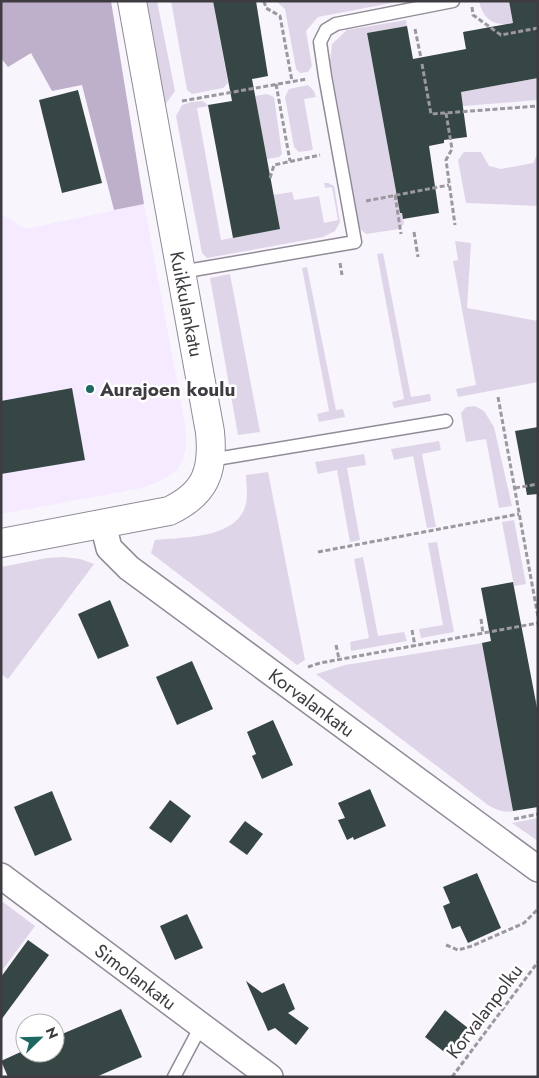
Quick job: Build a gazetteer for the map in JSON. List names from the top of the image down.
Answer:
{
  "streets": {
    "street": ["Kuikkulankatu", "Korvalankatu", "Simolankatu"],
    "path": ["Korvalanpolku"]
  },
  "crossings": [
    ["Kuikkulankatu", "Korvalankatu"]
  ],
  "places": ["Aurajoen koulu"],
  "north": "top right"
}
